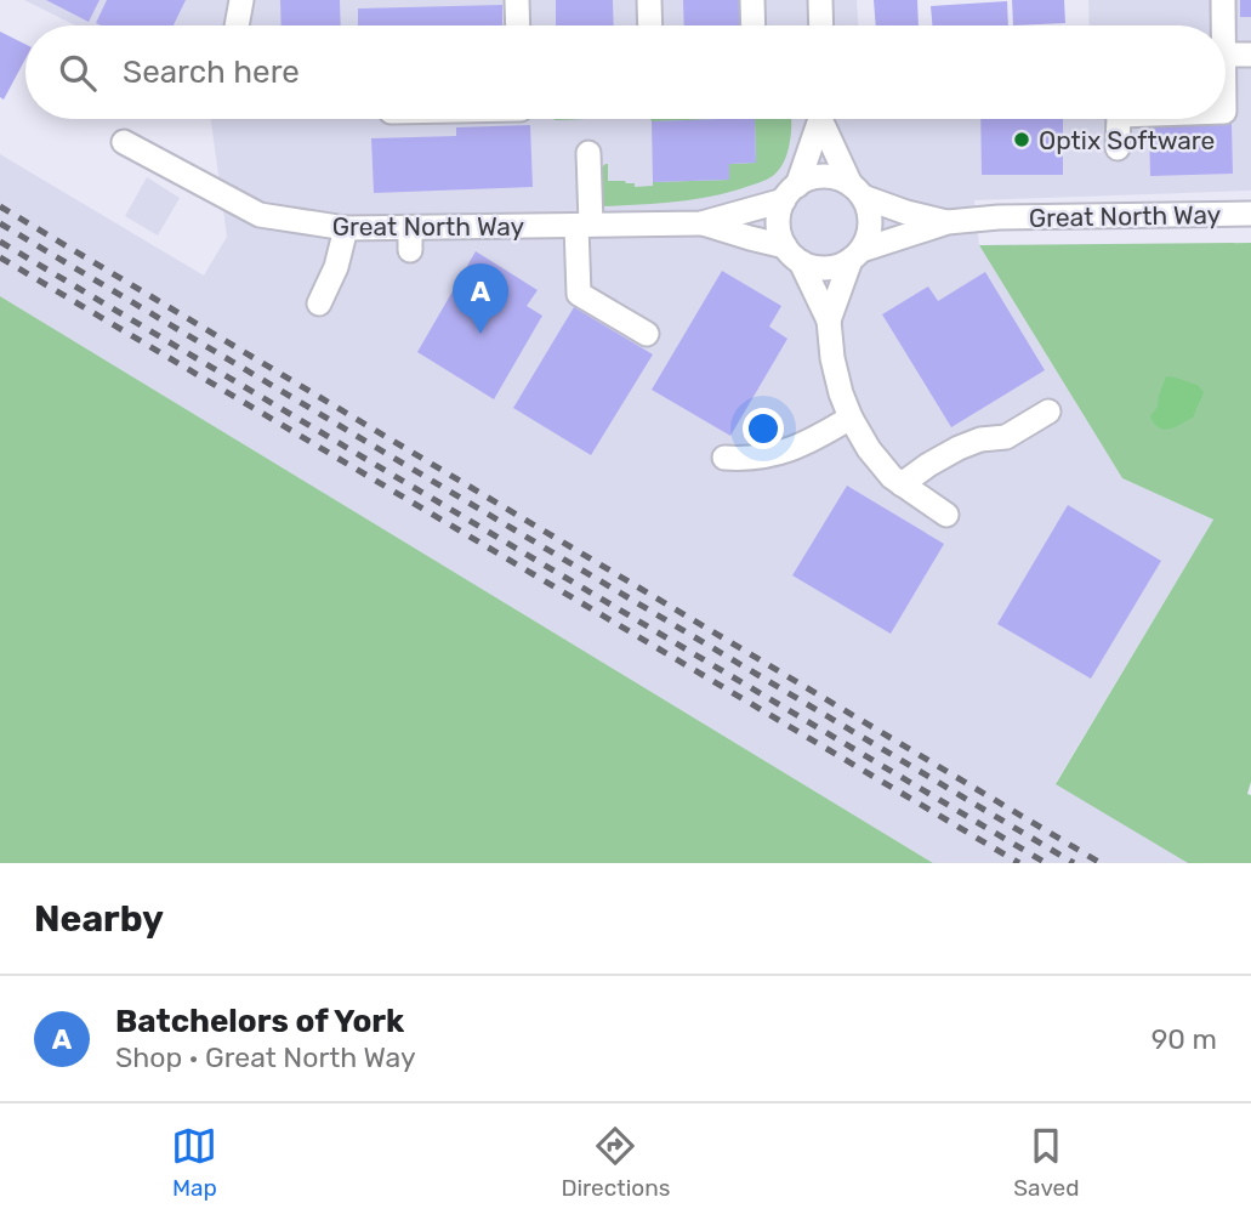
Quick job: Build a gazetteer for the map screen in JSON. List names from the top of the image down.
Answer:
{
  "streets": {
    "street": ["Great North Way"]
  },
  "places": ["Optix Software"],
  "page": {
    "search": "Search here",
    "pins": "A",
    "heading": "Nearby",
    "list": [
      {
        "mark": "A",
        "name": "Batchelors of York",
        "note": "Shop · Great North Way",
        "value": "90 m"
      }
    ],
    "nav": ["Map", "Directions", "Saved"]
  }
}
